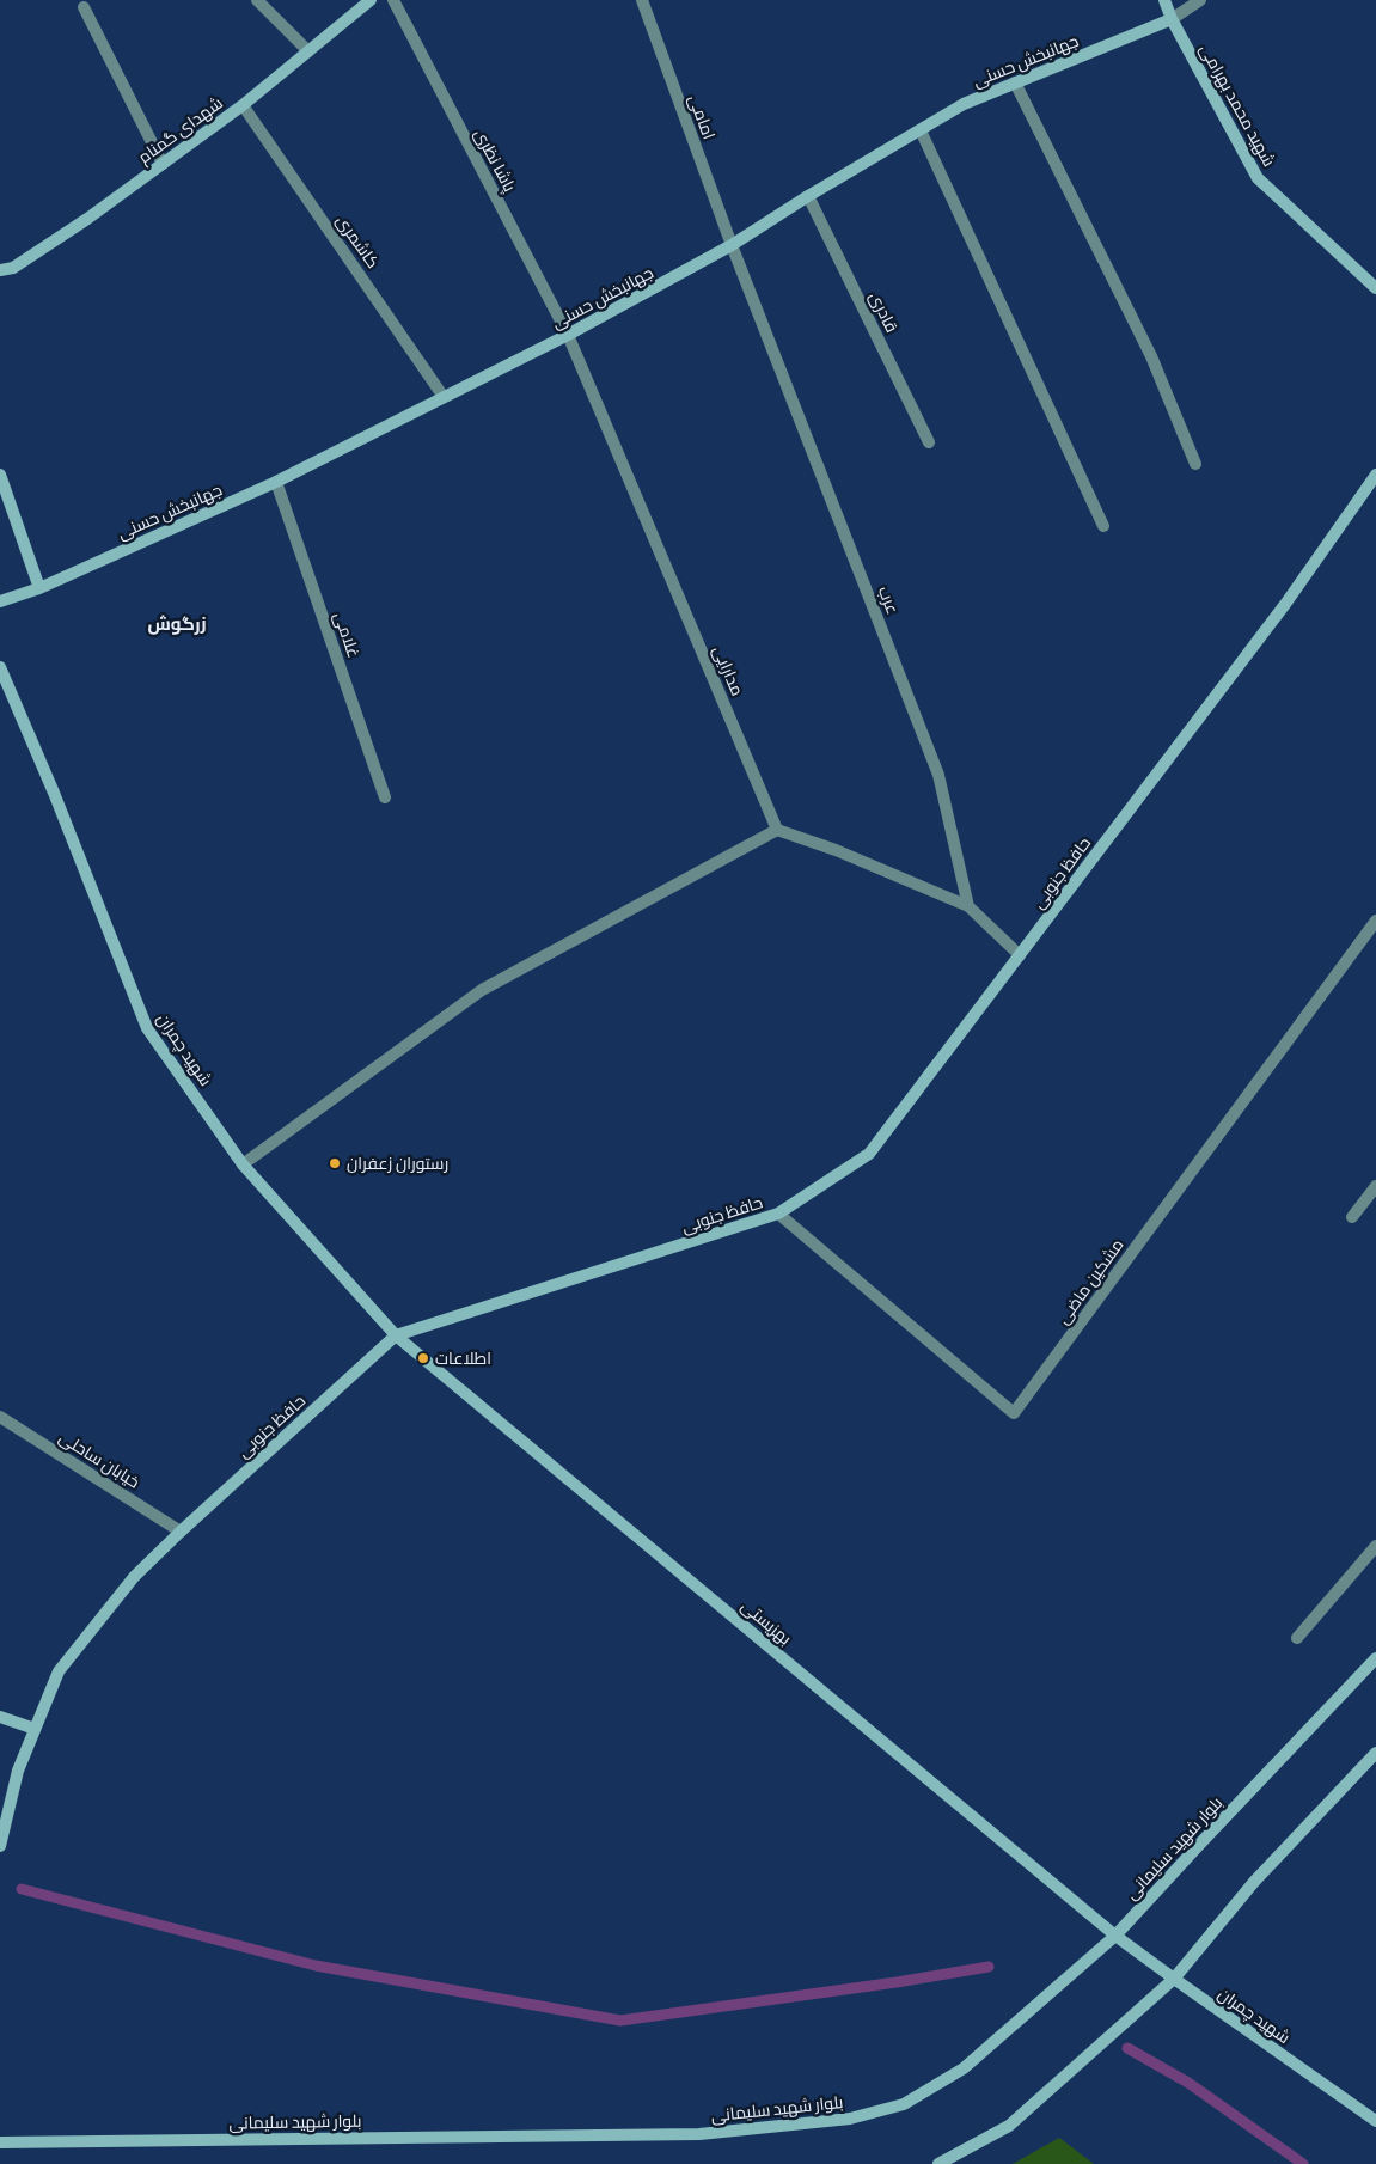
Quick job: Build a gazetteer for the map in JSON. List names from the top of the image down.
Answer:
{
  "streets": {
    "street": [
      "جهانبخش حسنی",
      "شهید محمد بهرامی",
      "امامی",
      "شهدای گمنام",
      "پاشا نظری",
      "کاشمری",
      "قادری",
      "عرب",
      "غلامی",
      "مدارایی",
      "حافظ جنوبی",
      "شهید چمران",
      "مشکین ماضی",
      "خیابان ساحلی",
      "بهزیستی",
      "بلوار شهید سلیمانی"
    ]
  },
  "crossings": [
    ["جهانبخش حسنی", "شهید محمد بهرامی"],
    ["جهانبخش حسنی", "امامی"],
    ["جهانبخش حسنی", "پاشا نظری"],
    ["جهانبخش حسنی", "کاشمری"],
    ["جهانبخش حسنی", "قادری"],
    ["جهانبخش حسنی", "عرب"],
    ["جهانبخش حسنی", "غلامی"],
    ["جهانبخش حسنی", "مدارایی"],
    ["امامی", "عرب"],
    ["شهدای گمنام", "کاشمری"],
    ["پاشا نظری", "مدارایی"],
    ["حافظ جنوبی", "شهید چمران"],
    ["حافظ جنوبی", "مشکین ماضی"],
    ["حافظ جنوبی", "خیابان ساحلی"],
    ["حافظ جنوبی", "بهزیستی"],
    ["شهید چمران", "بهزیستی"],
    ["شهید چمران", "بلوار شهید سلیمانی"],
    ["بهزیستی", "بلوار شهید سلیمانی"]
  ],
  "districts": ["زرگوش"],
  "places": ["رستوران زعفران", "اطلاعات"]
}
